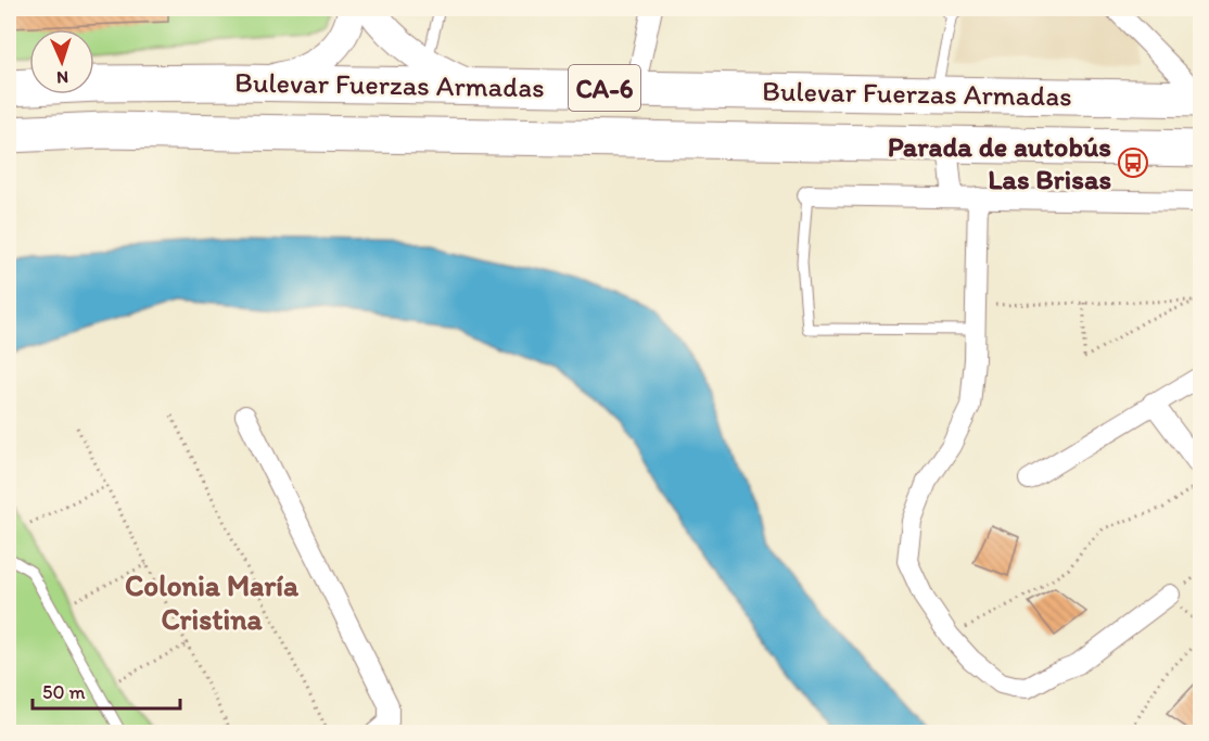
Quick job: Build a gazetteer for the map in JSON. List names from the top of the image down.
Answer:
{
  "streets": {
    "highway": ["Bulevar Fuerzas Armadas", "CA-6"]
  },
  "districts": ["Colonia María Cristina"],
  "places": {
    "bus stop": ["Parada de autobús Las Brisas"]
  },
  "scale_bar": "50 m",
  "north": "bottom"
}
